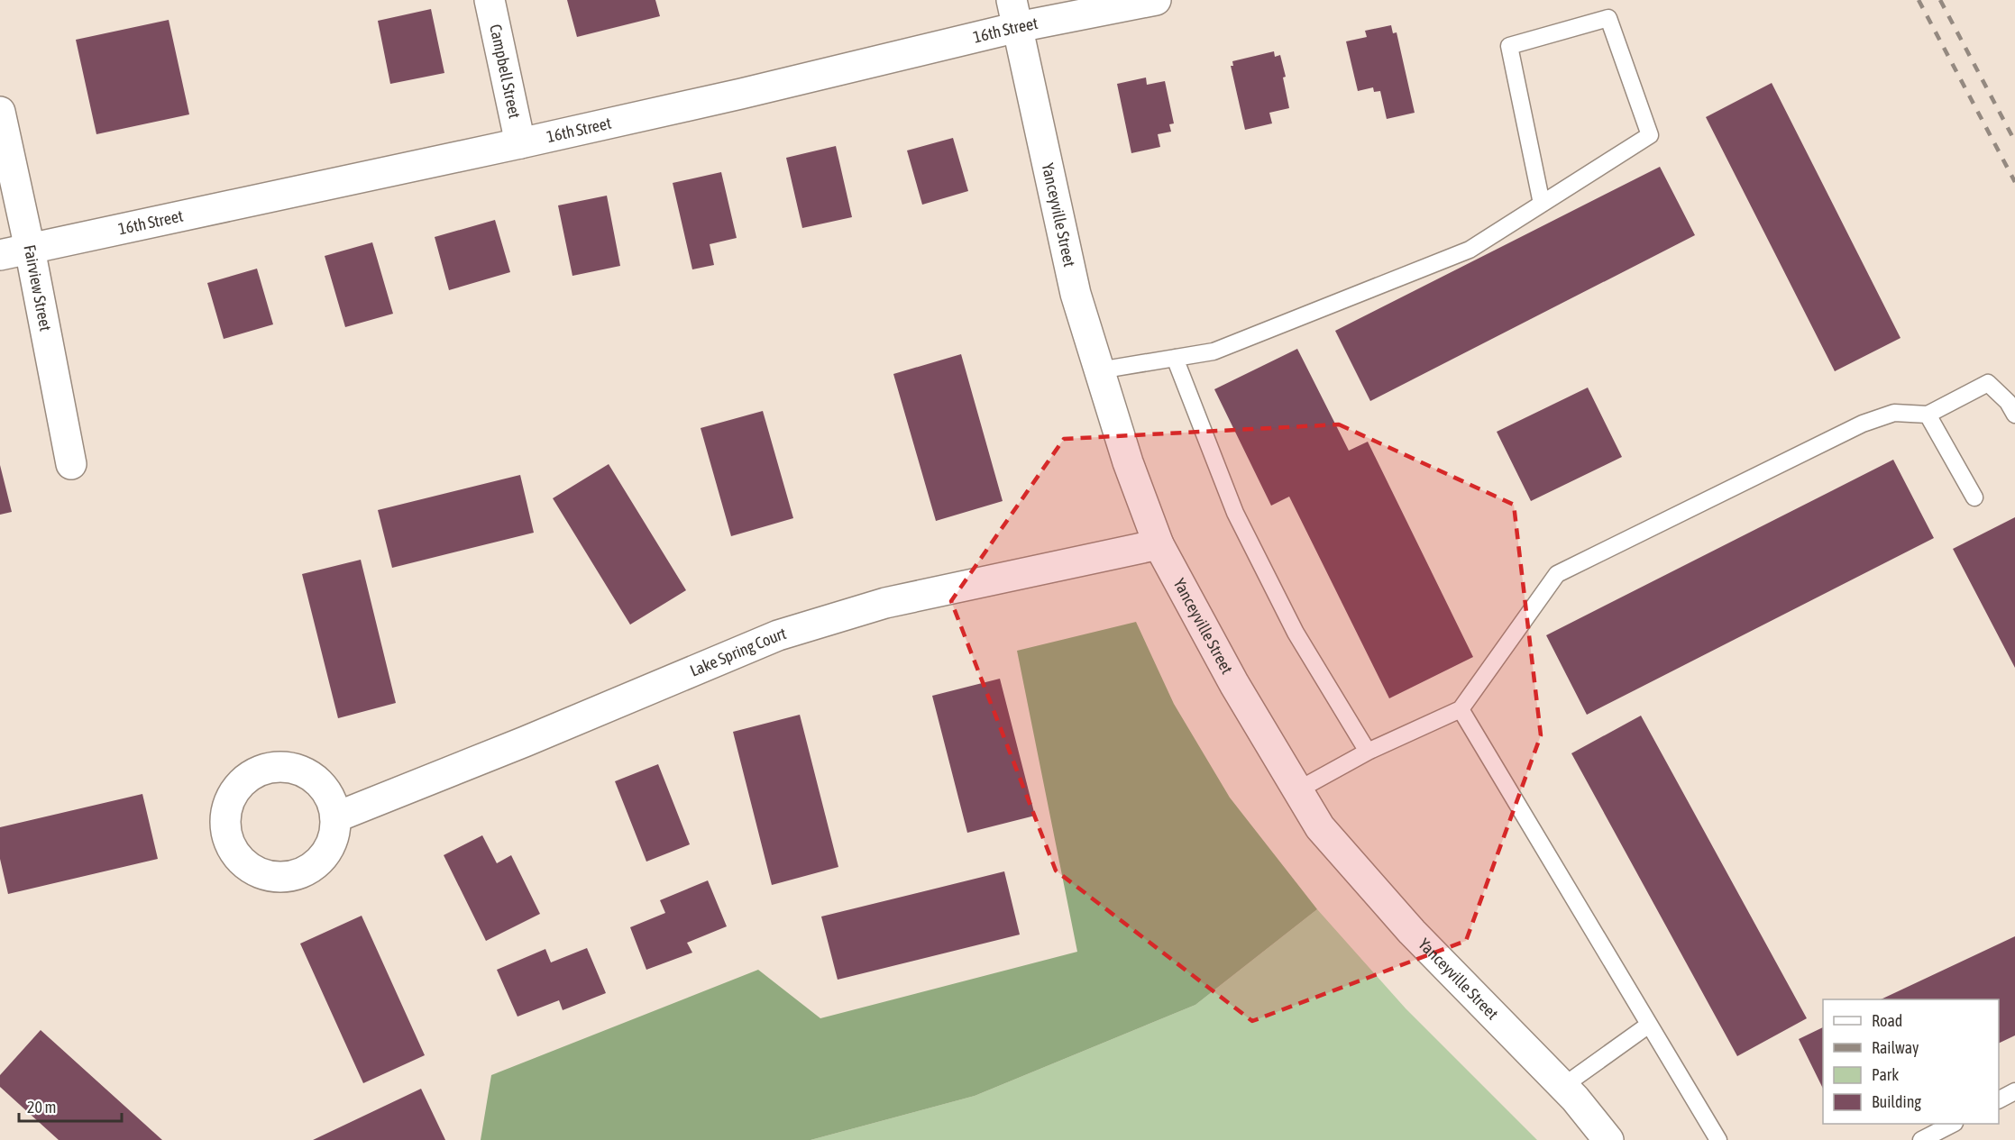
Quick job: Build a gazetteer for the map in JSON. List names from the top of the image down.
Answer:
{
  "streets": {
    "street": [
      "16th Street",
      "Campbell Street",
      "Yanceyville Street",
      "Fairview Street",
      "Lake Spring Court"
    ]
  },
  "crossings": [
    ["16th Street", "Campbell Street"],
    ["16th Street", "Yanceyville Street"],
    ["16th Street", "Fairview Street"],
    ["Yanceyville Street", "Lake Spring Court"]
  ],
  "legend": [
    "Road",
    "Railway",
    "Park",
    "Building"
  ],
  "scale_bar": "20 m"
}
